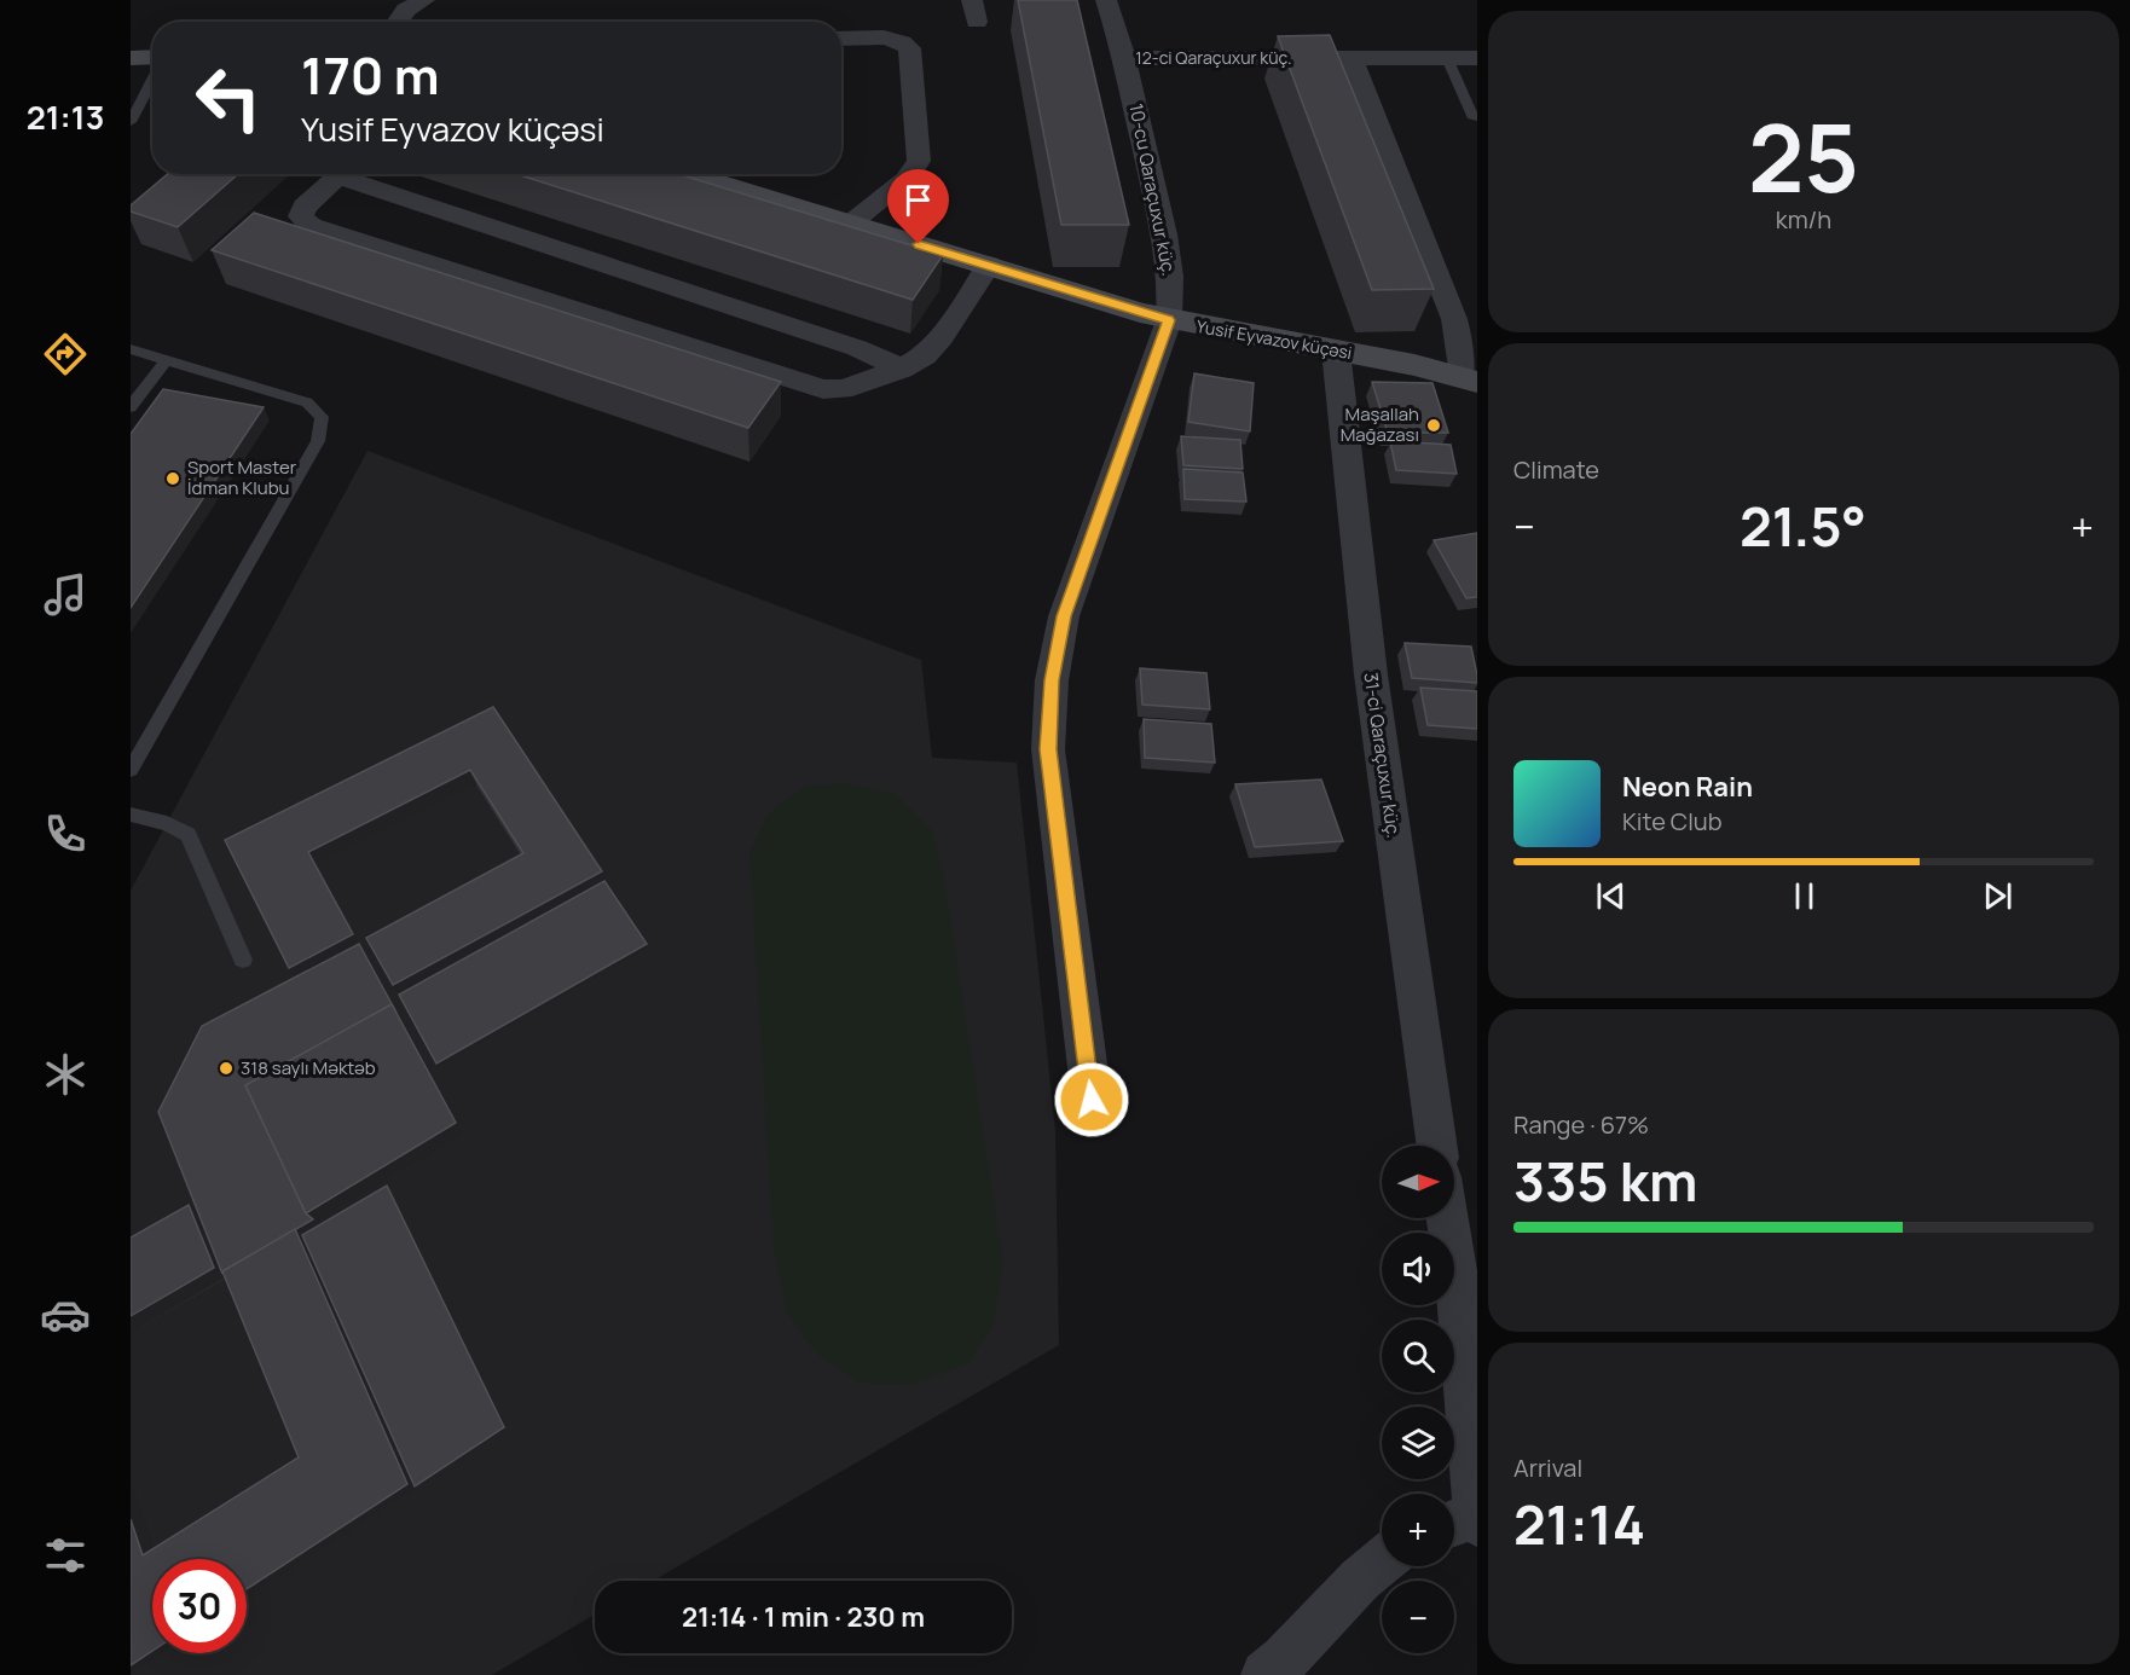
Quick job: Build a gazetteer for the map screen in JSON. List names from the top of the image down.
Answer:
{
  "streets": {
    "street": [
      "12-ci Qaraçuxur küç.",
      "10-cu Qaraçuxur küç.",
      "Yusif Eyvazov küçəsi",
      "31-ci Qaraçuxur küç."
    ]
  },
  "crossings": [
    ["12-ci Qaraçuxur küç.", "10-cu Qaraçuxur küç."],
    ["10-cu Qaraçuxur küç.", "Yusif Eyvazov küçəsi"],
    ["Yusif Eyvazov küçəsi", "31-ci Qaraçuxur küç."]
  ],
  "places": ["Maşallah Mağazası", "Sport Master İdman Klubu", "318 saylı Məktəb"],
  "north": "right",
  "page": {
    "tabs": "21:13",
    "tile": [
      ["25", "km/h"],
      "Climate",
      ["Range · 67%", "335 km"],
      ["Arrival", "21:14"]
    ],
    "turn": ["170 m", "Yusif Eyvazov küçəsi"],
    "heat": ["−", "21.5°", "+"],
    "song": ["Neon Rain", "Kite Club"],
    "map_buttons": ["+", "−"],
    "limit": "30",
    "trip": "21:14 · 1 min · 230 m"
  }
}
